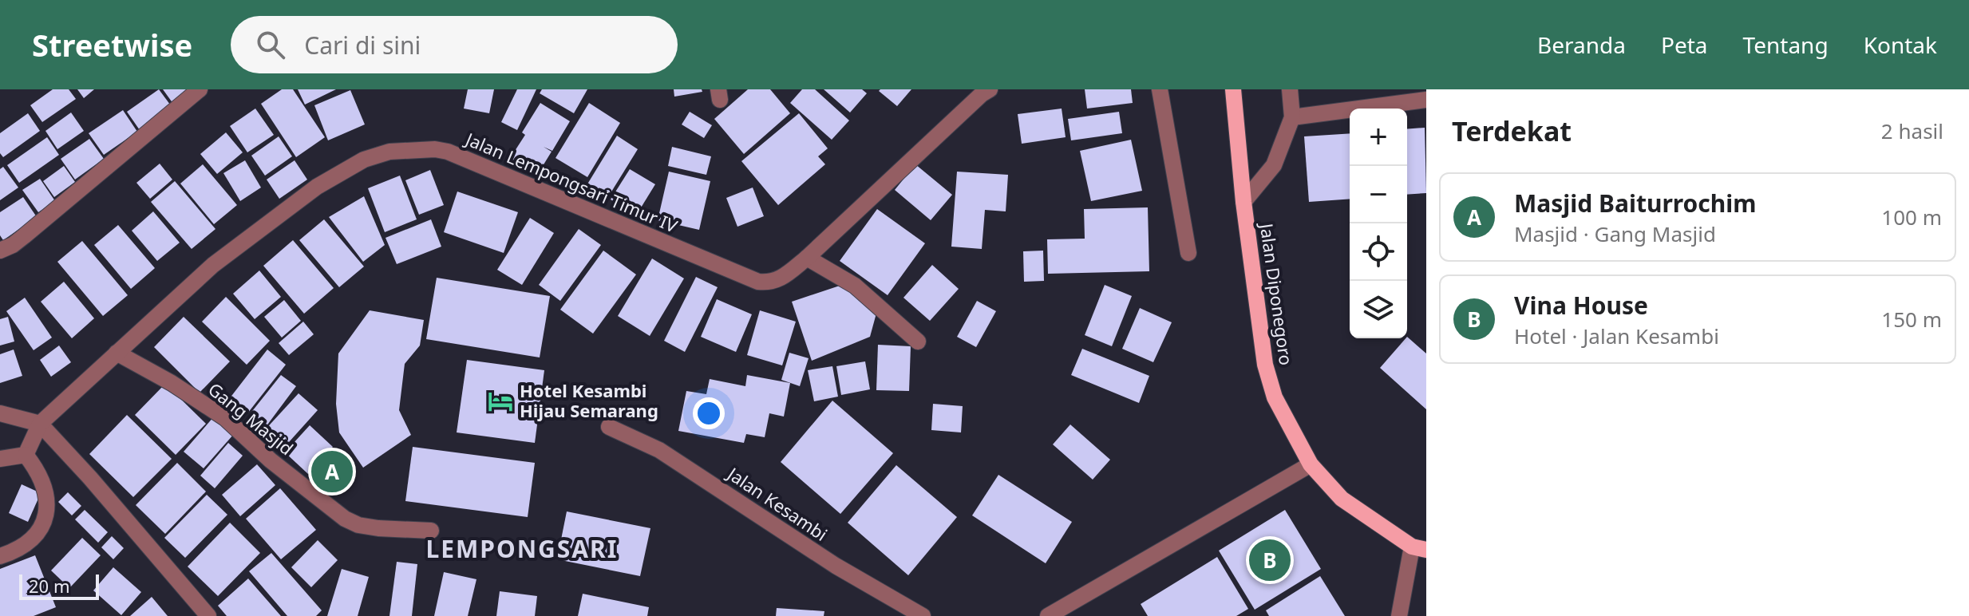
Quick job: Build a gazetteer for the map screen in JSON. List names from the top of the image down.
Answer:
{
  "streets": {
    "main road": ["Jalan Diponegoro"],
    "street": ["Jalan Lempongsari Timur IV", "Gang Masjid", "Jalan Kesambi"]
  },
  "crossings": [
    ["Jalan Lempongsari Timur IV", "Gang Masjid"]
  ],
  "districts": ["LEMPONGSARI"],
  "places": {
    "hotel": ["Hotel Kesambi Hijau Semarang"]
  },
  "scale_bar": "20 m",
  "page": {
    "header": "Streetwise",
    "search": "Cari di sini",
    "nav": [
      "Beranda",
      "Peta",
      "Tentang",
      "Kontak"
    ],
    "heading": ["Terdekat", "2 hasil"],
    "map_buttons": ["+", "−"],
    "list": [
      {
        "mark": "A",
        "name": "Masjid Baiturrochim",
        "note": "Masjid · Gang Masjid",
        "value": "100 m"
      },
      {
        "mark": "B",
        "name": "Vina House",
        "note": "Hotel · Jalan Kesambi",
        "value": "150 m"
      }
    ],
    "pins": ["A", "B"],
    "scale": "20 m"
  }
}
